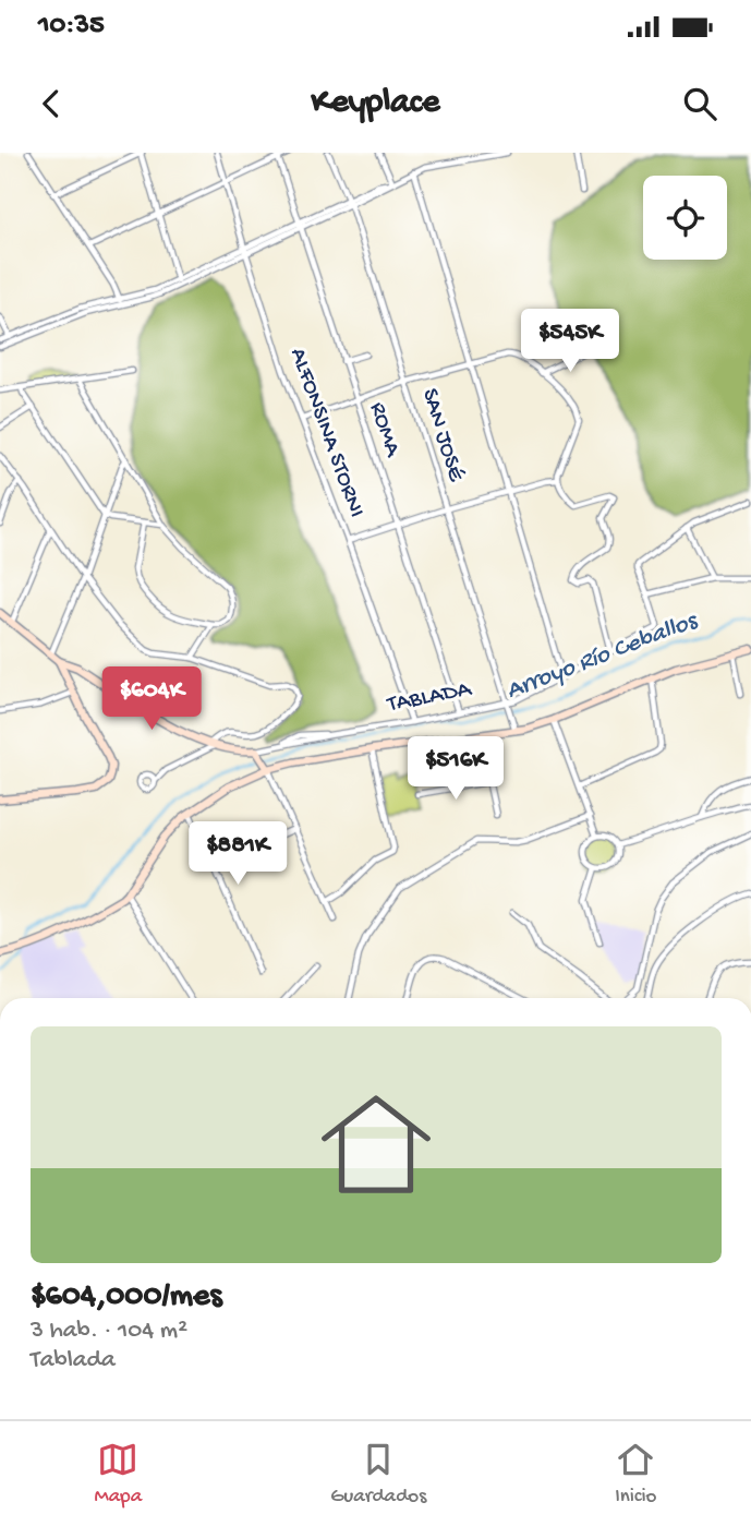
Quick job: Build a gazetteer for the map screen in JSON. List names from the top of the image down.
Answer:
{
  "streets": {
    "main road": ["TABLADA"],
    "street": ["ROMA", "ALFONSINA STORNI", "SAN JOSÉ"]
  },
  "crossings": [
    ["ROMA", "TABLADA"],
    ["ALFONSINA STORNI", "TABLADA"],
    ["SAN JOSÉ", "TABLADA"]
  ],
  "water": ["Arroyo Río Ceballos"],
  "page": {
    "status": "10:35",
    "header": "Keyplace",
    "price": [
      "$545K",
      "$604K",
      "$516K",
      "$881K"
    ],
    "list": [
      {
        "name": "$604,000/mes",
        "note": "3 hab. · 104 m² · Tablada"
      }
    ],
    "tabs": ["Mapa", "Guardados", "Inicio"]
  }
}
